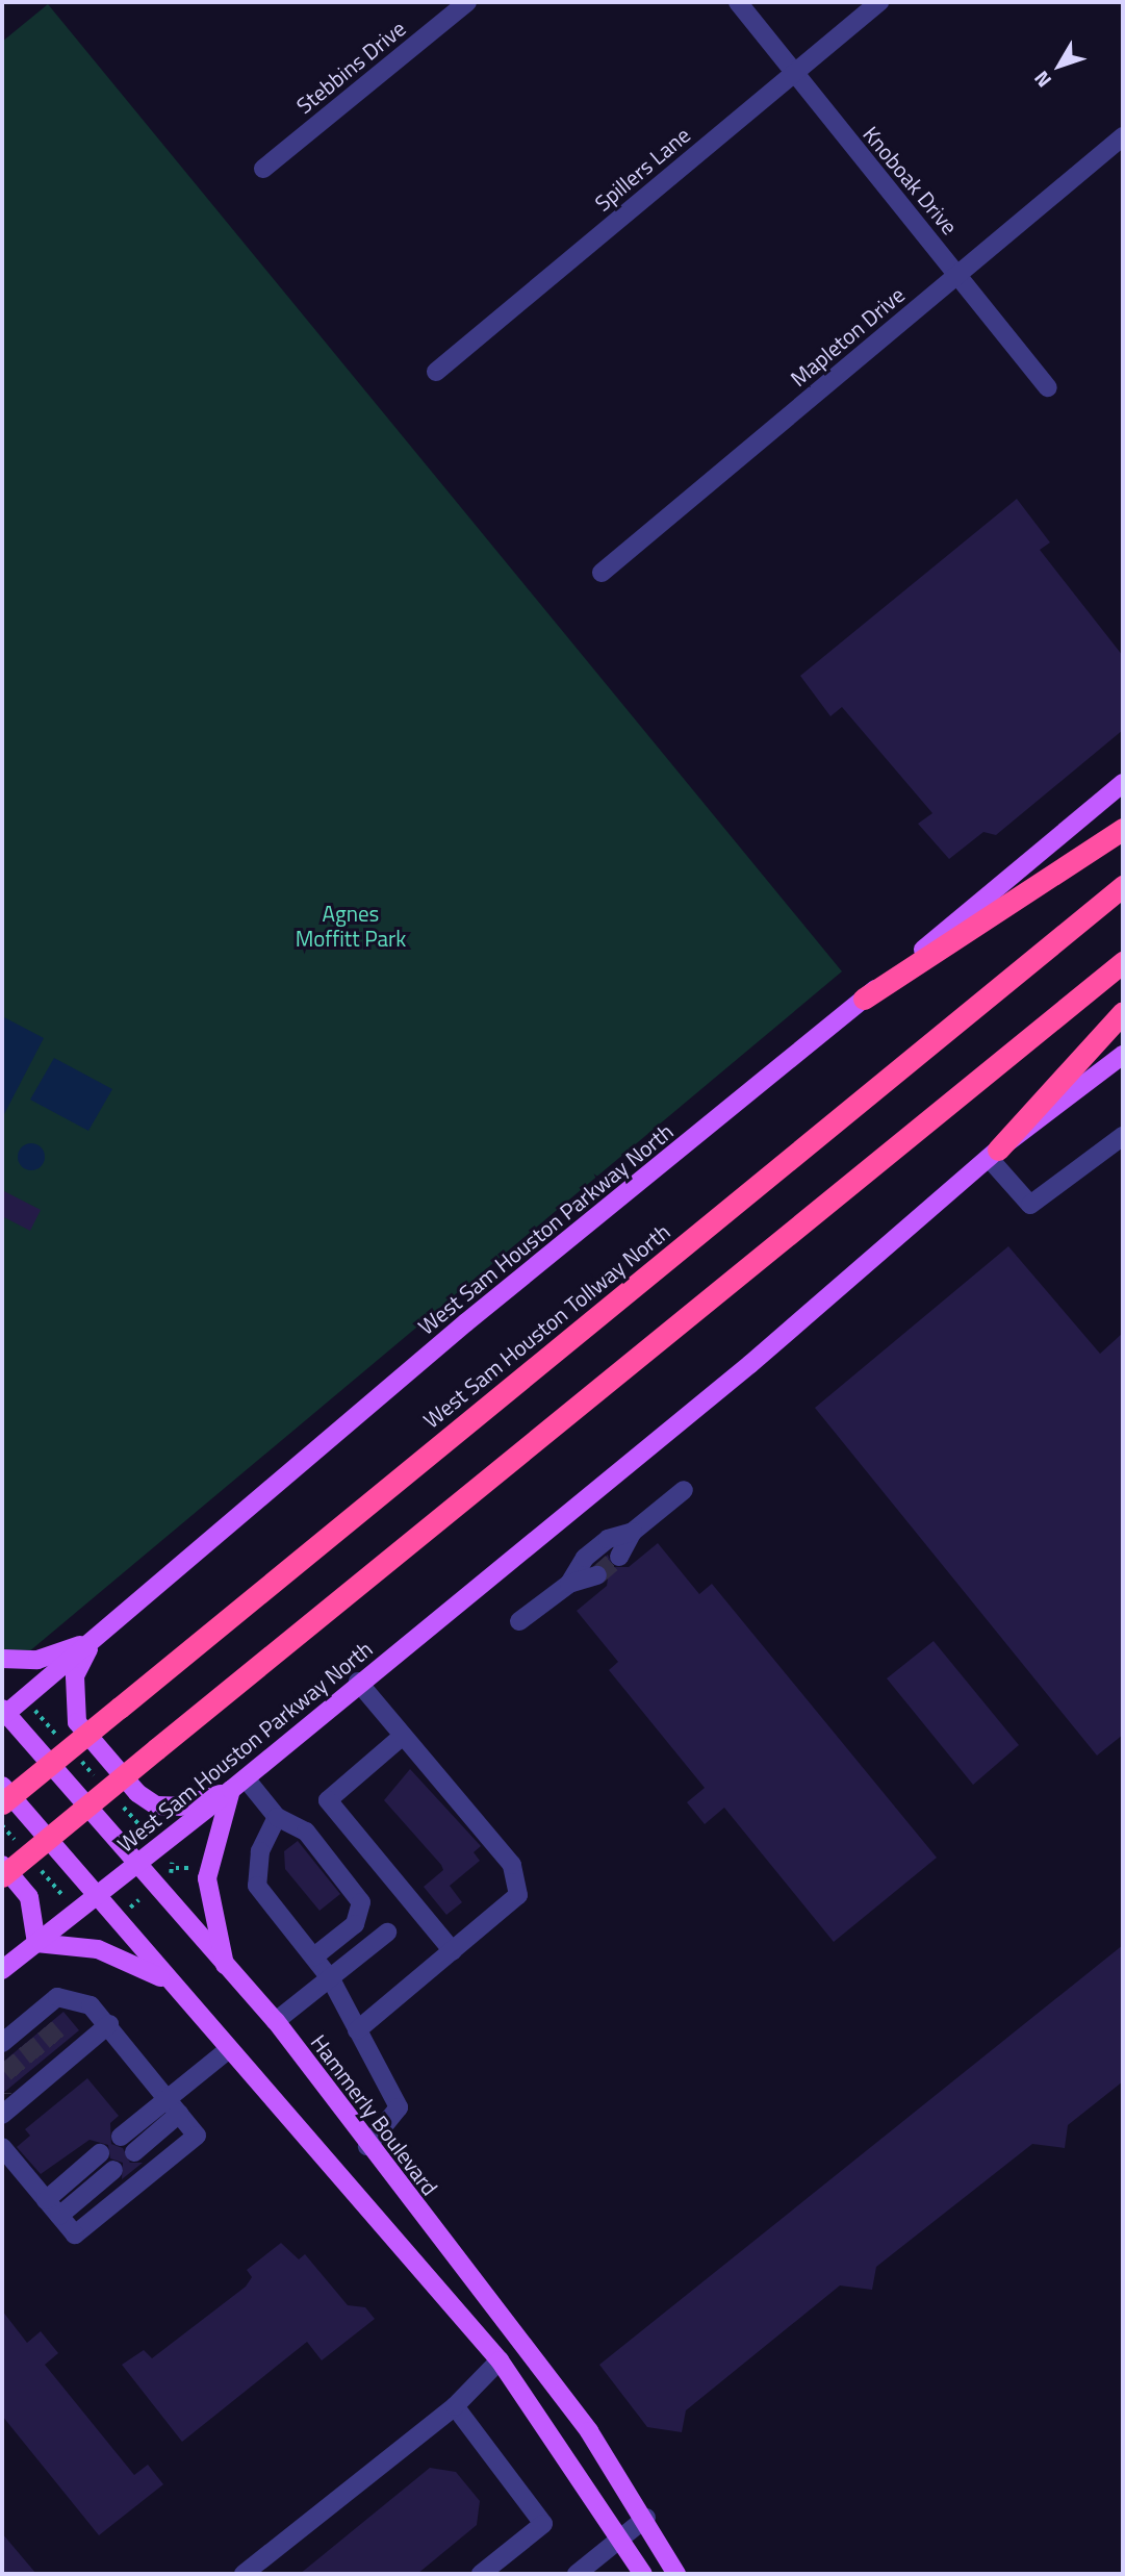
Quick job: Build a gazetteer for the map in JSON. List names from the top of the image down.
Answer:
{
  "streets": {
    "highway": ["West Sam Houston Tollway North"],
    "main road": ["West Sam Houston Parkway North", "Hammerly Boulevard"],
    "street": [
      "Stebbins Drive",
      "Spillers Lane",
      "Knoboak Drive",
      "Mapleton Drive"
    ]
  },
  "crossings": [
    ["Spillers Lane", "Knoboak Drive"],
    ["Knoboak Drive", "Mapleton Drive"],
    ["West Sam Houston Parkway North", "Hammerly Boulevard"]
  ],
  "parks": ["Agnes Moffitt Park"],
  "north": "bottom left"
}
